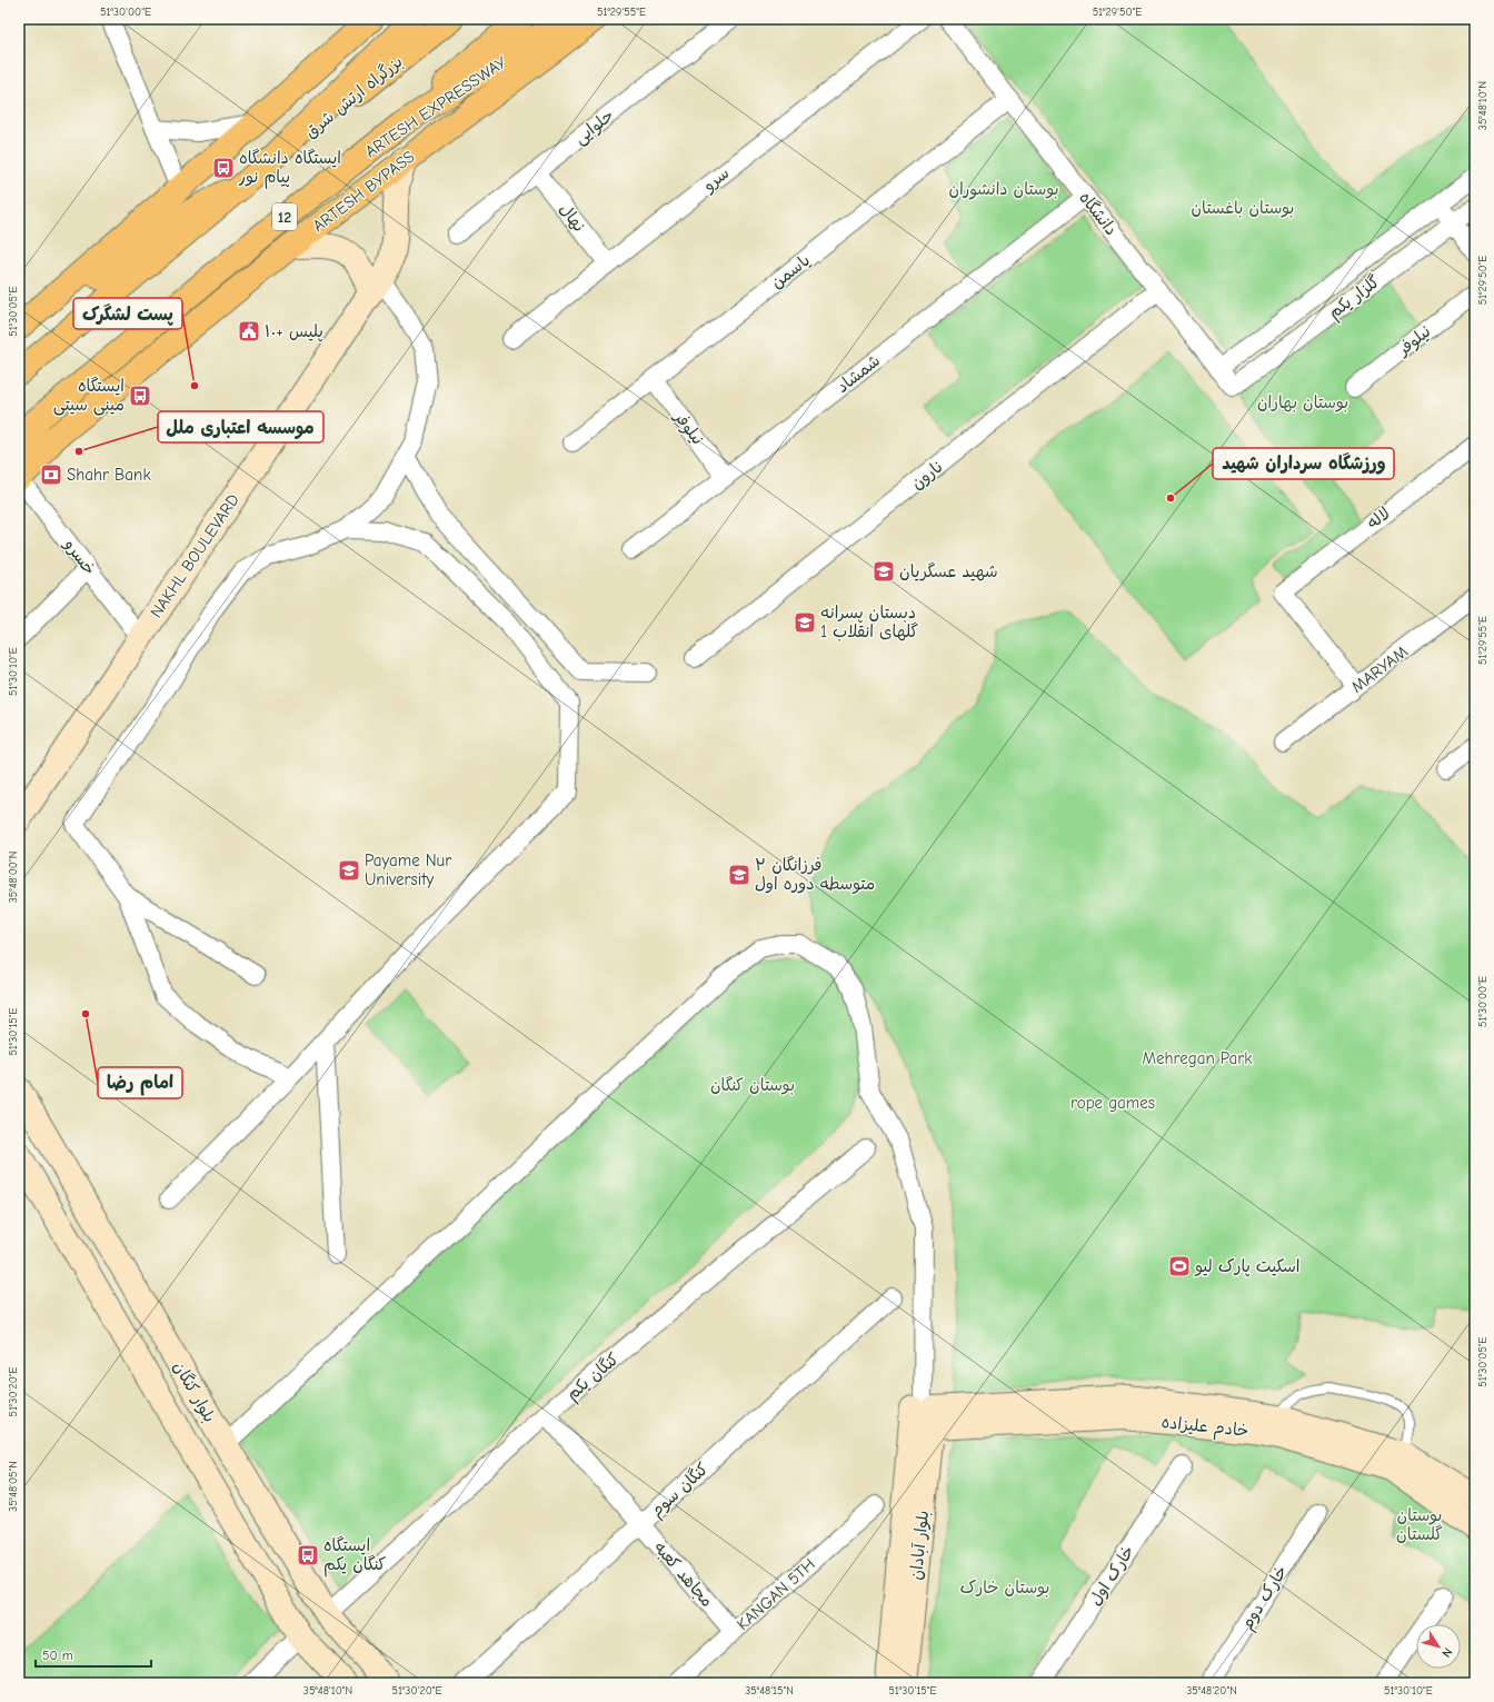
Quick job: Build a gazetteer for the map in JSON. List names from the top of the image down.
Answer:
{
  "streets": {
    "main road": [
      "بزرگراه ارتش شرق",
      "ARTESH EXPRESSWAY",
      "ARTESH BYPASS",
      "12",
      "NAKHL BOULEVARD",
      "بلوار کنگان",
      "خادم علیزاده",
      "بلوار آبادان"
    ],
    "street": [
      "حلوایی",
      "سرو",
      "دانشگاه",
      "نهال",
      "یاسمن",
      "گلزار یکم",
      "نیلوفر",
      "شمشاد",
      "نارون",
      "لاله",
      "خسرو",
      "MARYAM",
      "کنگان یکم",
      "کنگان سوم",
      "مجاهد کعبه",
      "خارک اول",
      "KANGAN 5TH",
      "خارک دوم"
    ]
  },
  "crossings": [
    ["حلوایی", "نهال"],
    ["سرو", "نهال"],
    ["ARTESH BYPASS", "NAKHL BOULEVARD"],
    ["ARTESH BYPASS", "خسرو"],
    ["دانشگاه", "یاسمن"],
    ["دانشگاه", "گلزار یکم"],
    ["دانشگاه", "شمشاد"],
    ["دانشگاه", "نارون"],
    ["یاسمن", "نیلوفر"],
    ["نیلوفر", "شمشاد"],
    ["لاله", "MARYAM"],
    ["NAKHL BOULEVARD", "خسرو"],
    ["کنگان یکم", "بلوار کنگان"],
    ["کنگان یکم", "مجاهد کعبه"],
    ["خادم علیزاده", "بلوار آبادان"],
    ["کنگان سوم", "مجاهد کعبه"],
    ["مجاهد کعبه", "KANGAN 5TH"]
  ],
  "parks": [
    "بوستان دانشوران",
    "بوستان باغستان",
    "بوستان بهاران",
    "Mehregan Park",
    "بوستان کنگان",
    "rope games",
    "بوستان گلستان",
    "بوستان خارک"
  ],
  "places": {
    "bus stop": ["ایستگاه دانشگاه پیام نور", "ایستگاه مینی سیتی", "ایستگاه کنگان یکم"],
    "public building": ["پلیس +۱۰"],
    "other": [
      "پست لشگرک",
      "موسسه اعتباری ملل",
      "ورزشگاه سرداران شهید",
      "امام رضا"
    ],
    "bank": ["Shahr Bank"],
    "school or university": [
      "شهید عسگریان",
      "دبستان پسرانه گلهای انقلاب 1",
      "Payame Nur University",
      "فرزانگان ۲ متوسطه دوره اول"
    ],
    "sports": ["اسکیت پارک لیو"]
  },
  "scale_bar": "50 m",
  "north": "bottom right",
  "coordinates": [
    "51°30'00\"E",
    "51°29'55\"E",
    "51°29'50\"E",
    "35°48'10\"N",
    "51°30'05\"E",
    "51°30'10\"E",
    "35°48'00\"N",
    "51°30'15\"E",
    "51°30'20\"E",
    "35°48'05\"N",
    "35°48'15\"N",
    "35°48'20\"N"
  ]
}
